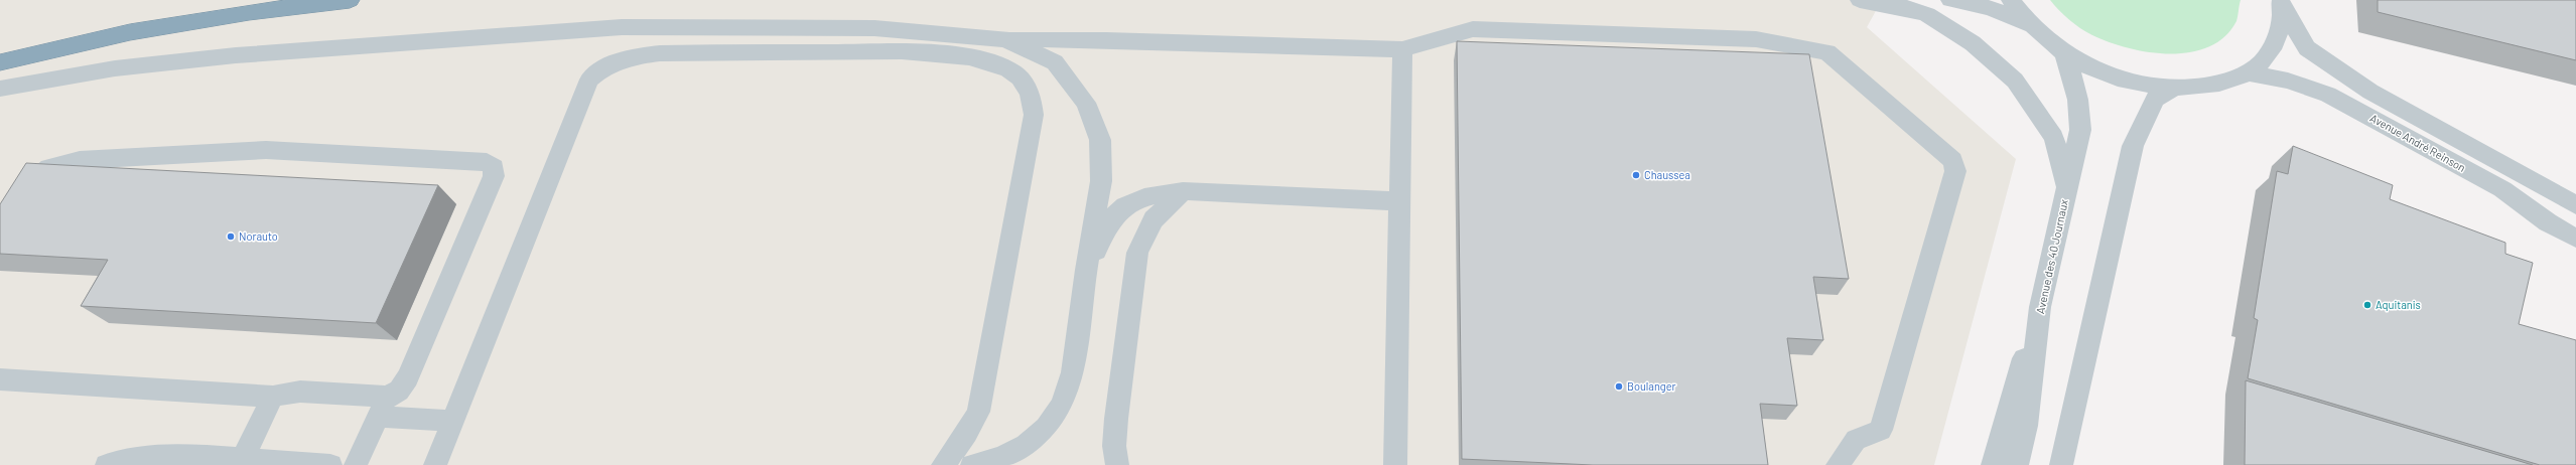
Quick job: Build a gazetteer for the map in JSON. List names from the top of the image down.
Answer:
{
  "streets": {
    "street": ["Avenue André Reinson", "Avenue des 40 Journaux"]
  },
  "places": [
    "Chaussea",
    "Norauto",
    "Aquitanis",
    "Boulanger"
  ]
}
